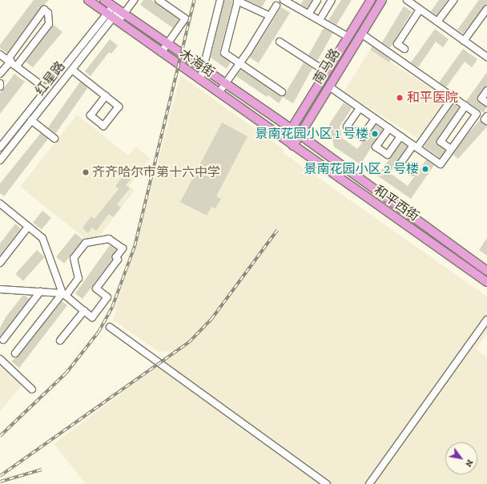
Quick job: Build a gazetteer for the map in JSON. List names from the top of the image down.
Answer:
{
  "streets": {
    "main road": ["木海街", "南马路", "和平西街"],
    "street": ["红星路"]
  },
  "crossings": [
    ["木海街", "南马路"],
    ["木海街", "红星路"],
    ["木海街", "和平西街"],
    ["南马路", "和平西街"]
  ],
  "places": [
    "和平医院",
    "景南花园小区 1 号楼",
    "景南花园小区 2 号楼",
    "齐齐哈尔市第十六中学"
  ],
  "north": "bottom right"
}
